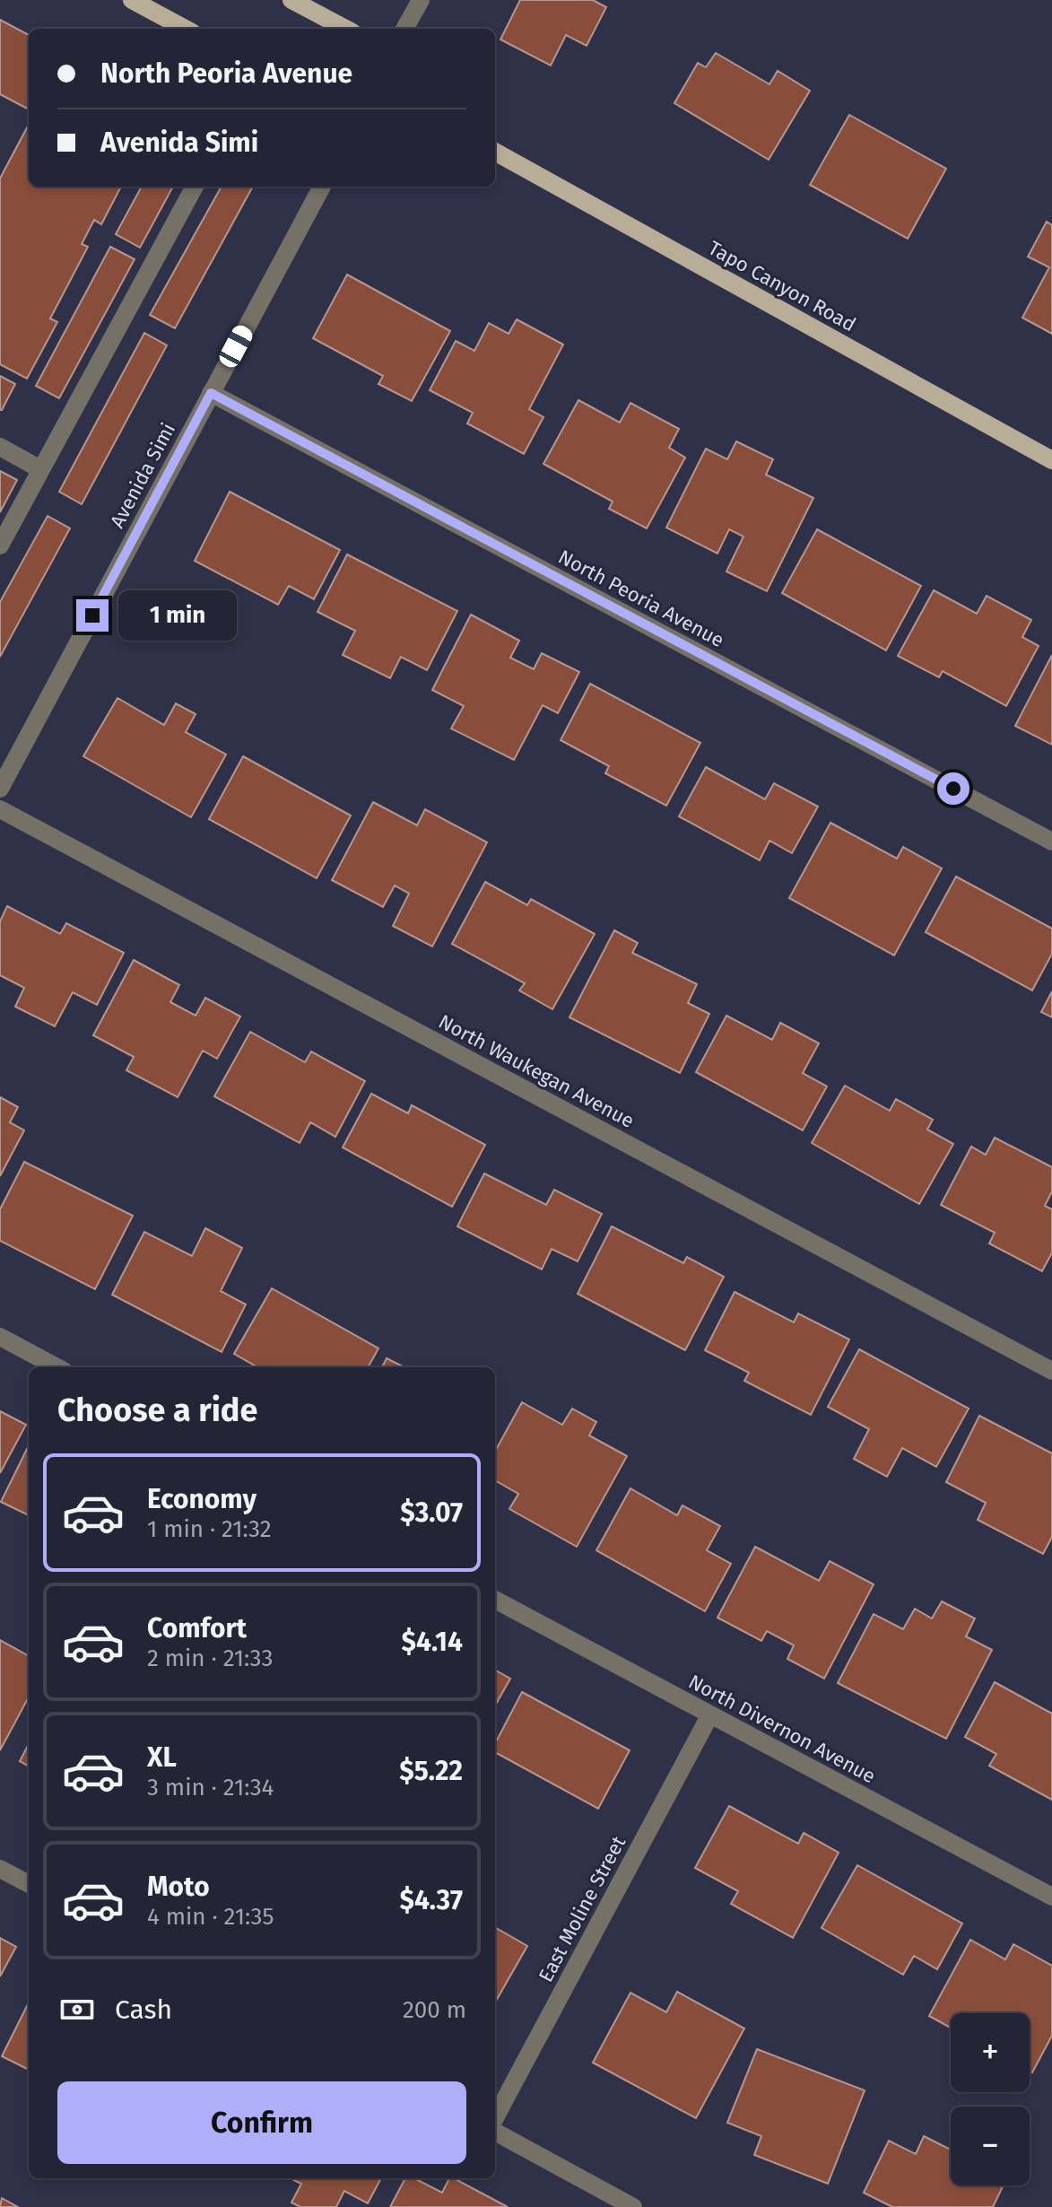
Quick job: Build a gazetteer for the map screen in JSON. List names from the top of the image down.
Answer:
{
  "streets": {
    "main road": ["Tapo Canyon Road"],
    "street": [
      "Avenida Simi",
      "North Peoria Avenue",
      "North Waukegan Avenue",
      "North Divernon Avenue",
      "East Moline Street"
    ]
  },
  "crossings": [
    ["Avenida Simi", "North Peoria Avenue"],
    ["North Divernon Avenue", "East Moline Street"]
  ],
  "page": {
    "banner": ["North Peoria Avenue", "Avenida Simi"],
    "bubble": "1 min",
    "heading": "Choose a ride",
    "list": [
      {
        "name": "Economy",
        "note": "1 min · 21:32",
        "value": "$3.07"
      },
      {
        "name": "Comfort",
        "note": "2 min · 21:33",
        "value": "$4.14"
      },
      {
        "name": "XL",
        "note": "3 min · 21:34",
        "value": "$5.22"
      },
      {
        "name": "Moto",
        "note": "4 min · 21:35",
        "value": "$4.37"
      }
    ],
    "pay": ["Cash", "200 m"],
    "map_buttons": ["+", "−"],
    "buttons": "Confirm"
  }
}
